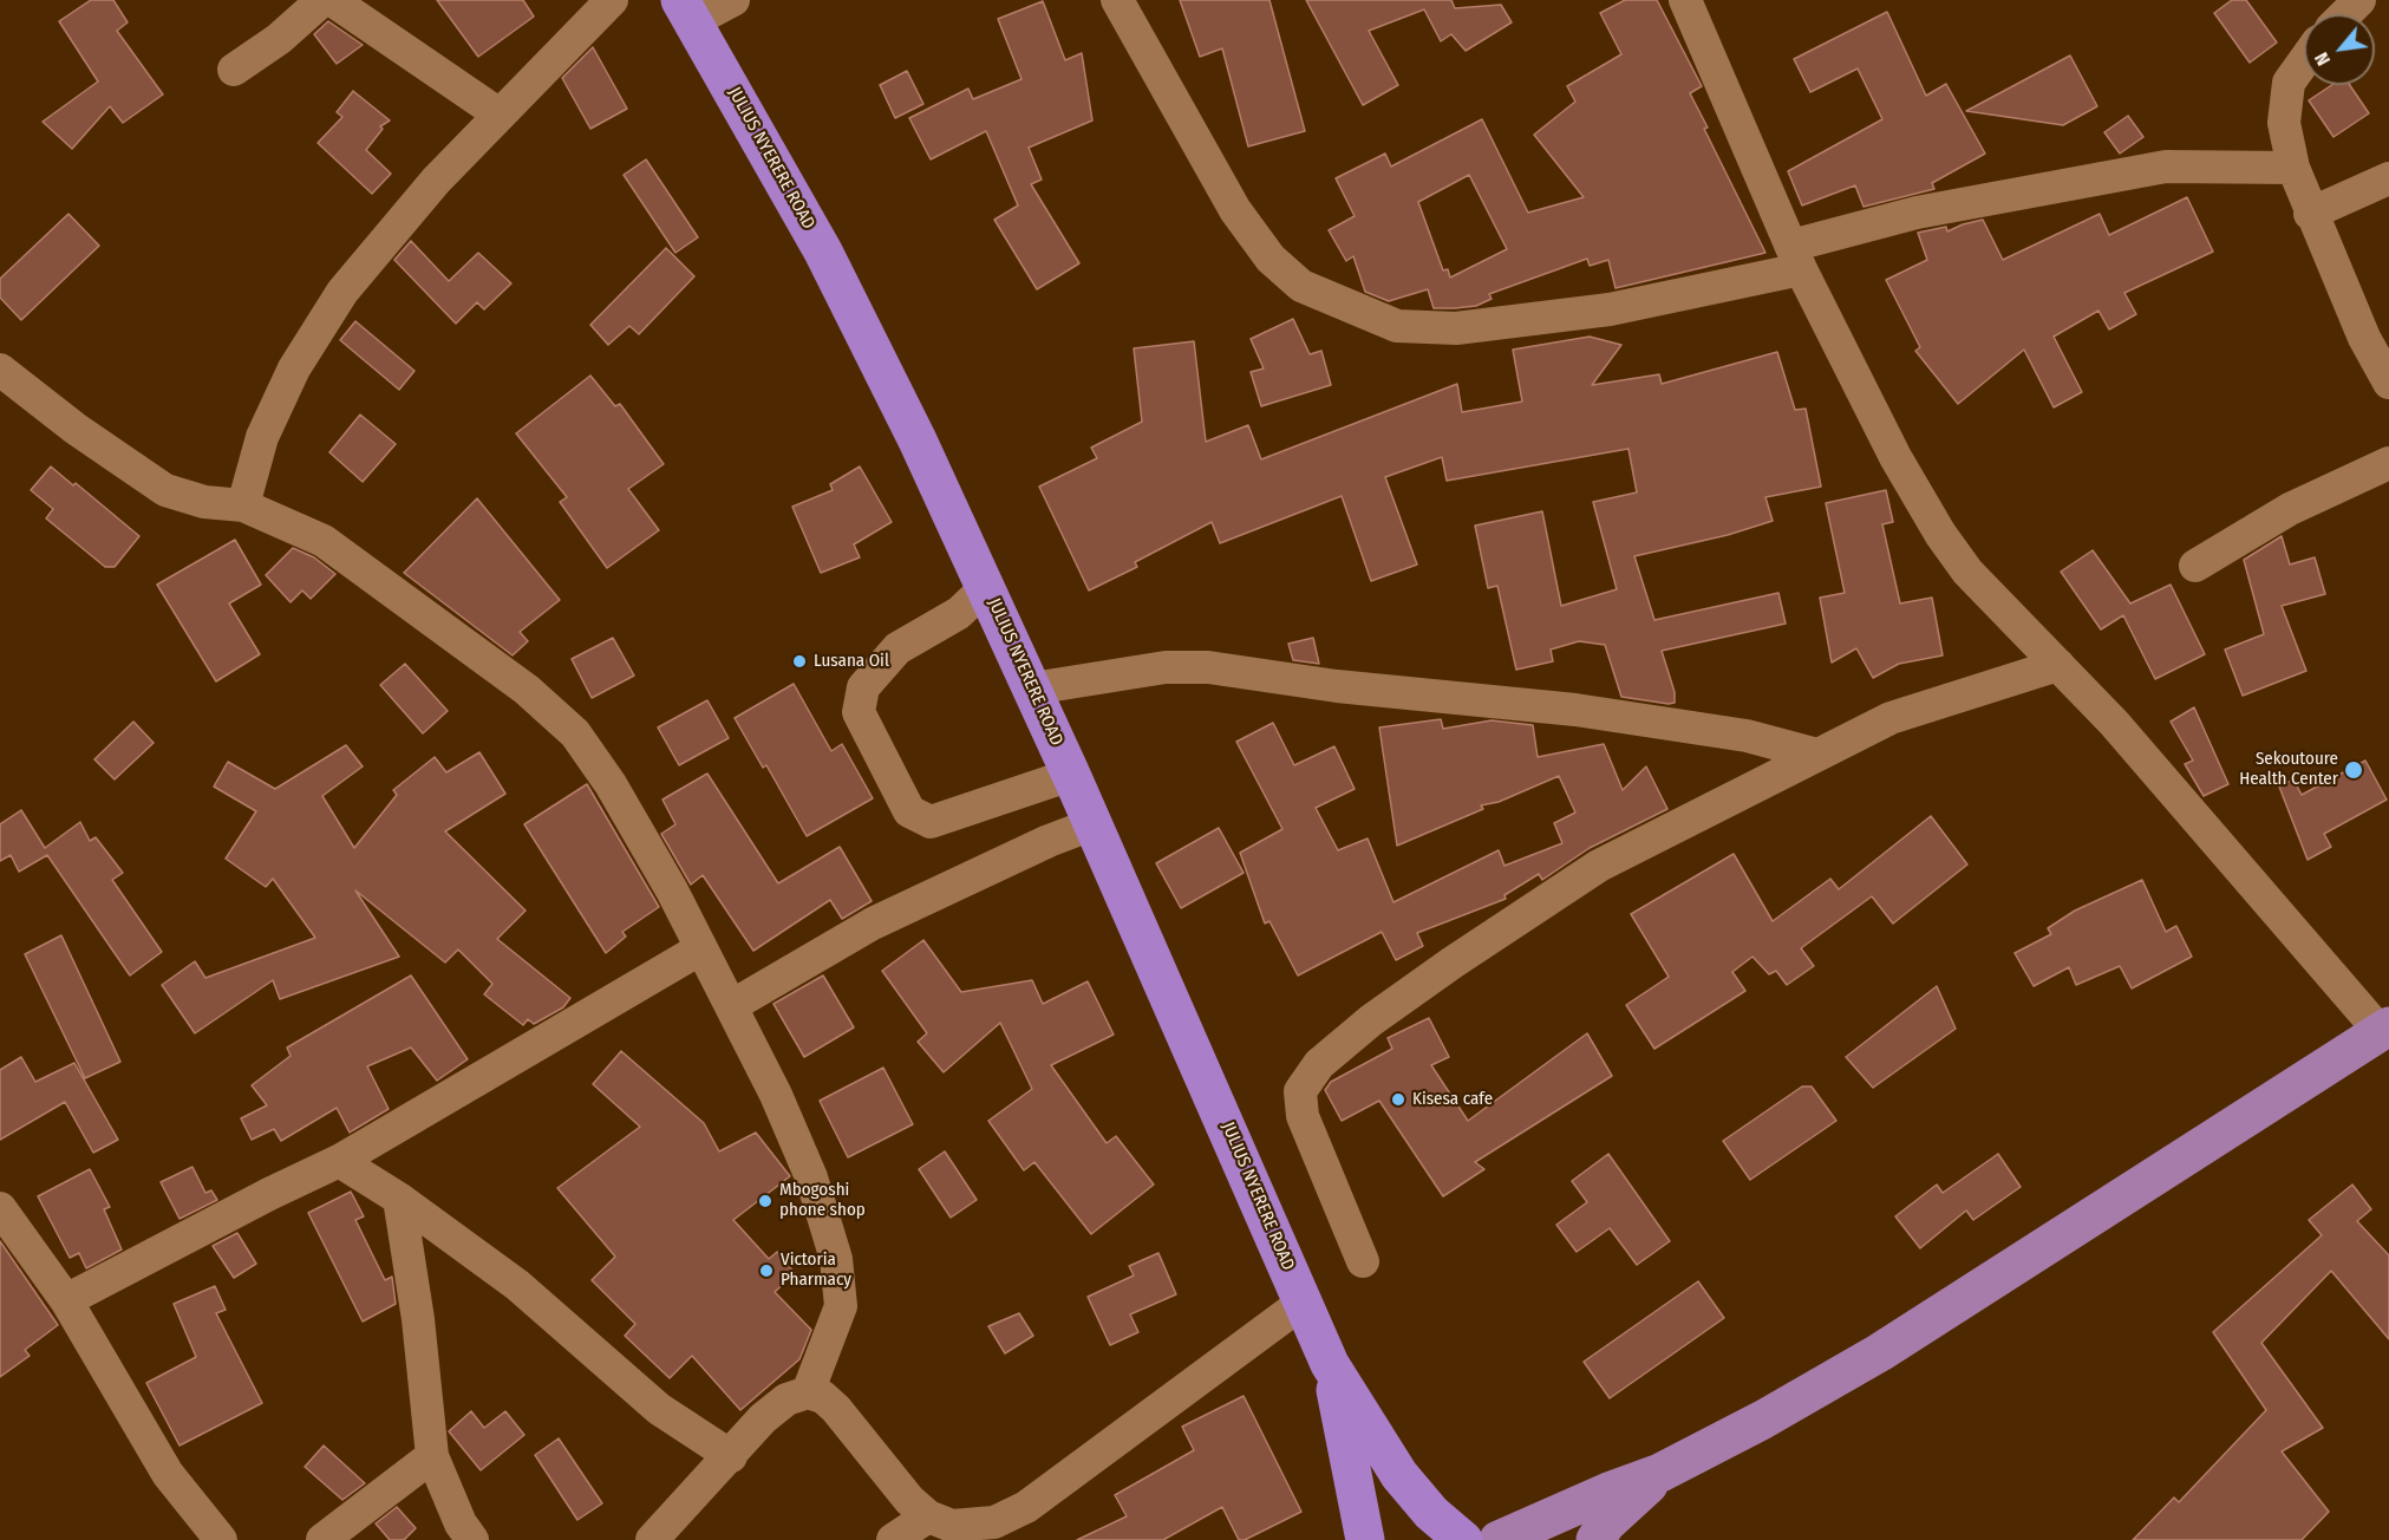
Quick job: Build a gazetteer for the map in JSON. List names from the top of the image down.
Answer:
{
  "streets": {
    "highway": ["JULIUS NYERERE ROAD"]
  },
  "places": [
    "Lusana Oil",
    "Sekoutoure Health Center",
    "Kisesa cafe",
    "Mbogoshi phone shop",
    "Victoria Pharmacy"
  ],
  "north": "bottom left"
}
